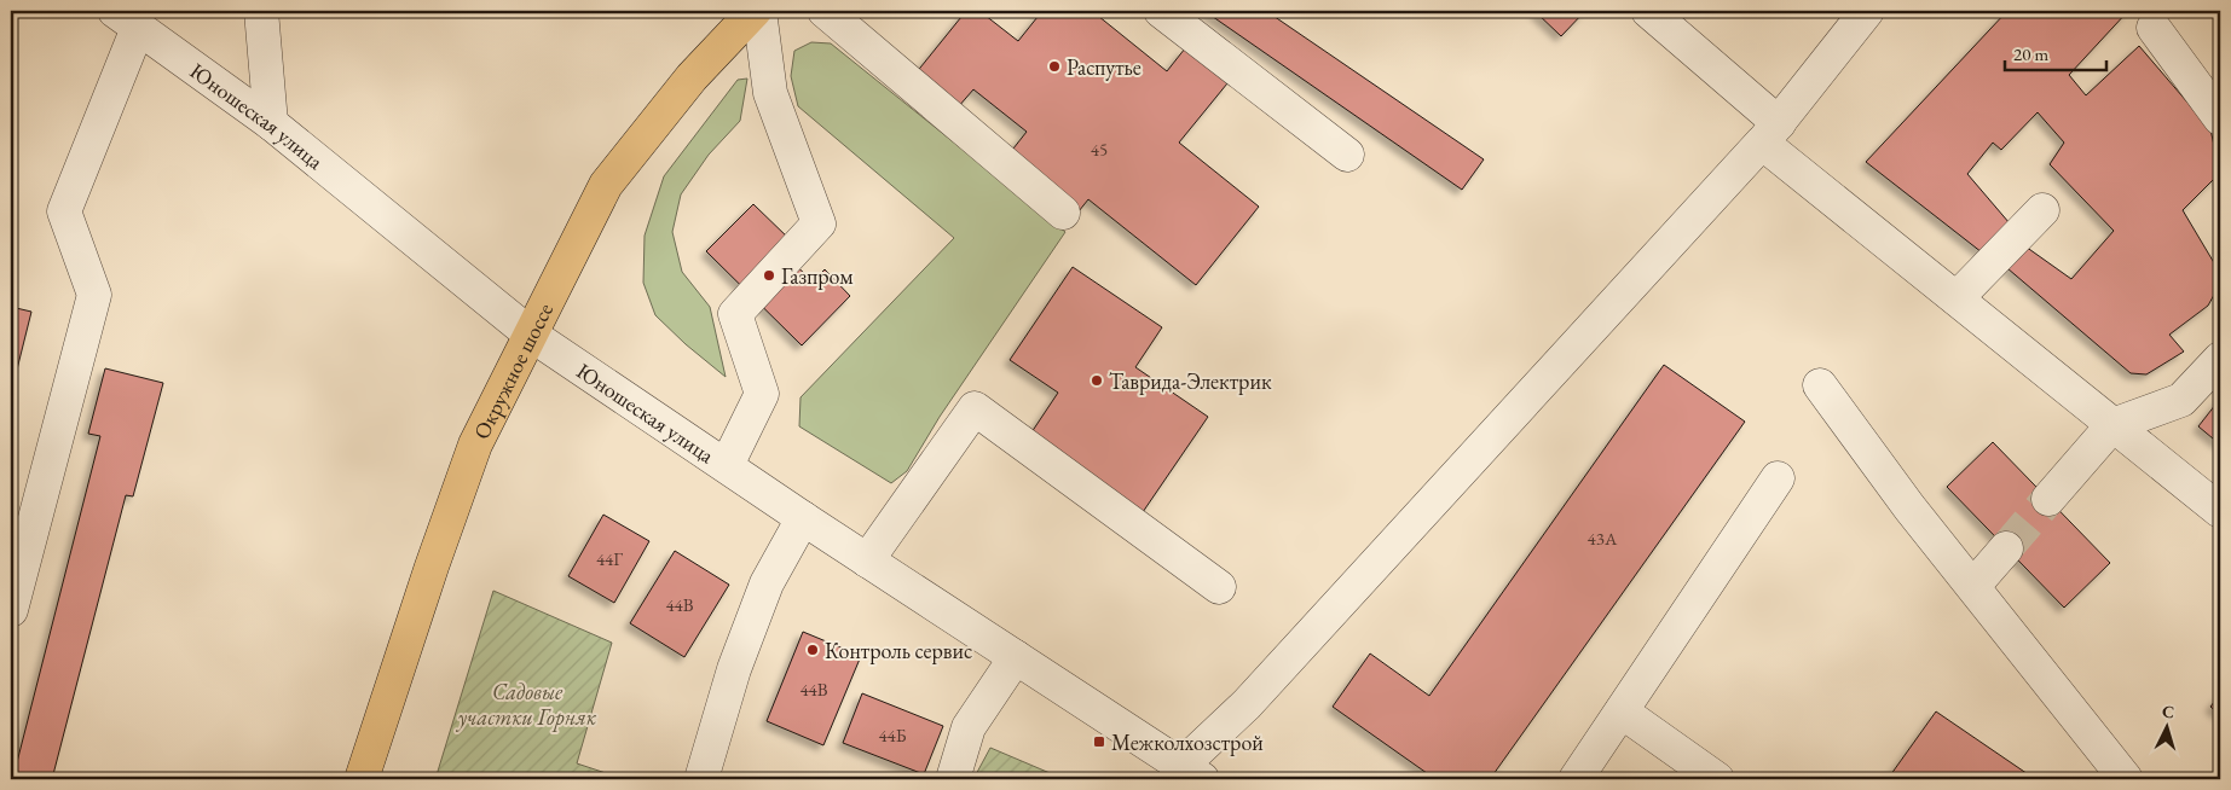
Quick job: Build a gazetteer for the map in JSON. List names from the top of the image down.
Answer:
{
  "streets": {
    "main road": ["Окружное шоссе"],
    "street": ["Юношеская улица"]
  },
  "crossings": [
    ["Юношеская улица", "Окружное шоссе"]
  ],
  "parks": ["Садовые участки Горняк"],
  "places": {
    "other": [
      "Распутье",
      "Газпром",
      "Таврида-Электрик",
      "Контроль сервис"
    ],
    "transit": ["Межколхозстрой"]
  },
  "house_numbers": [
    "45",
    "43А",
    "44Г",
    "44В",
    "44В",
    "44Б"
  ],
  "scale_bar": "20 m",
  "north": "top"
}
